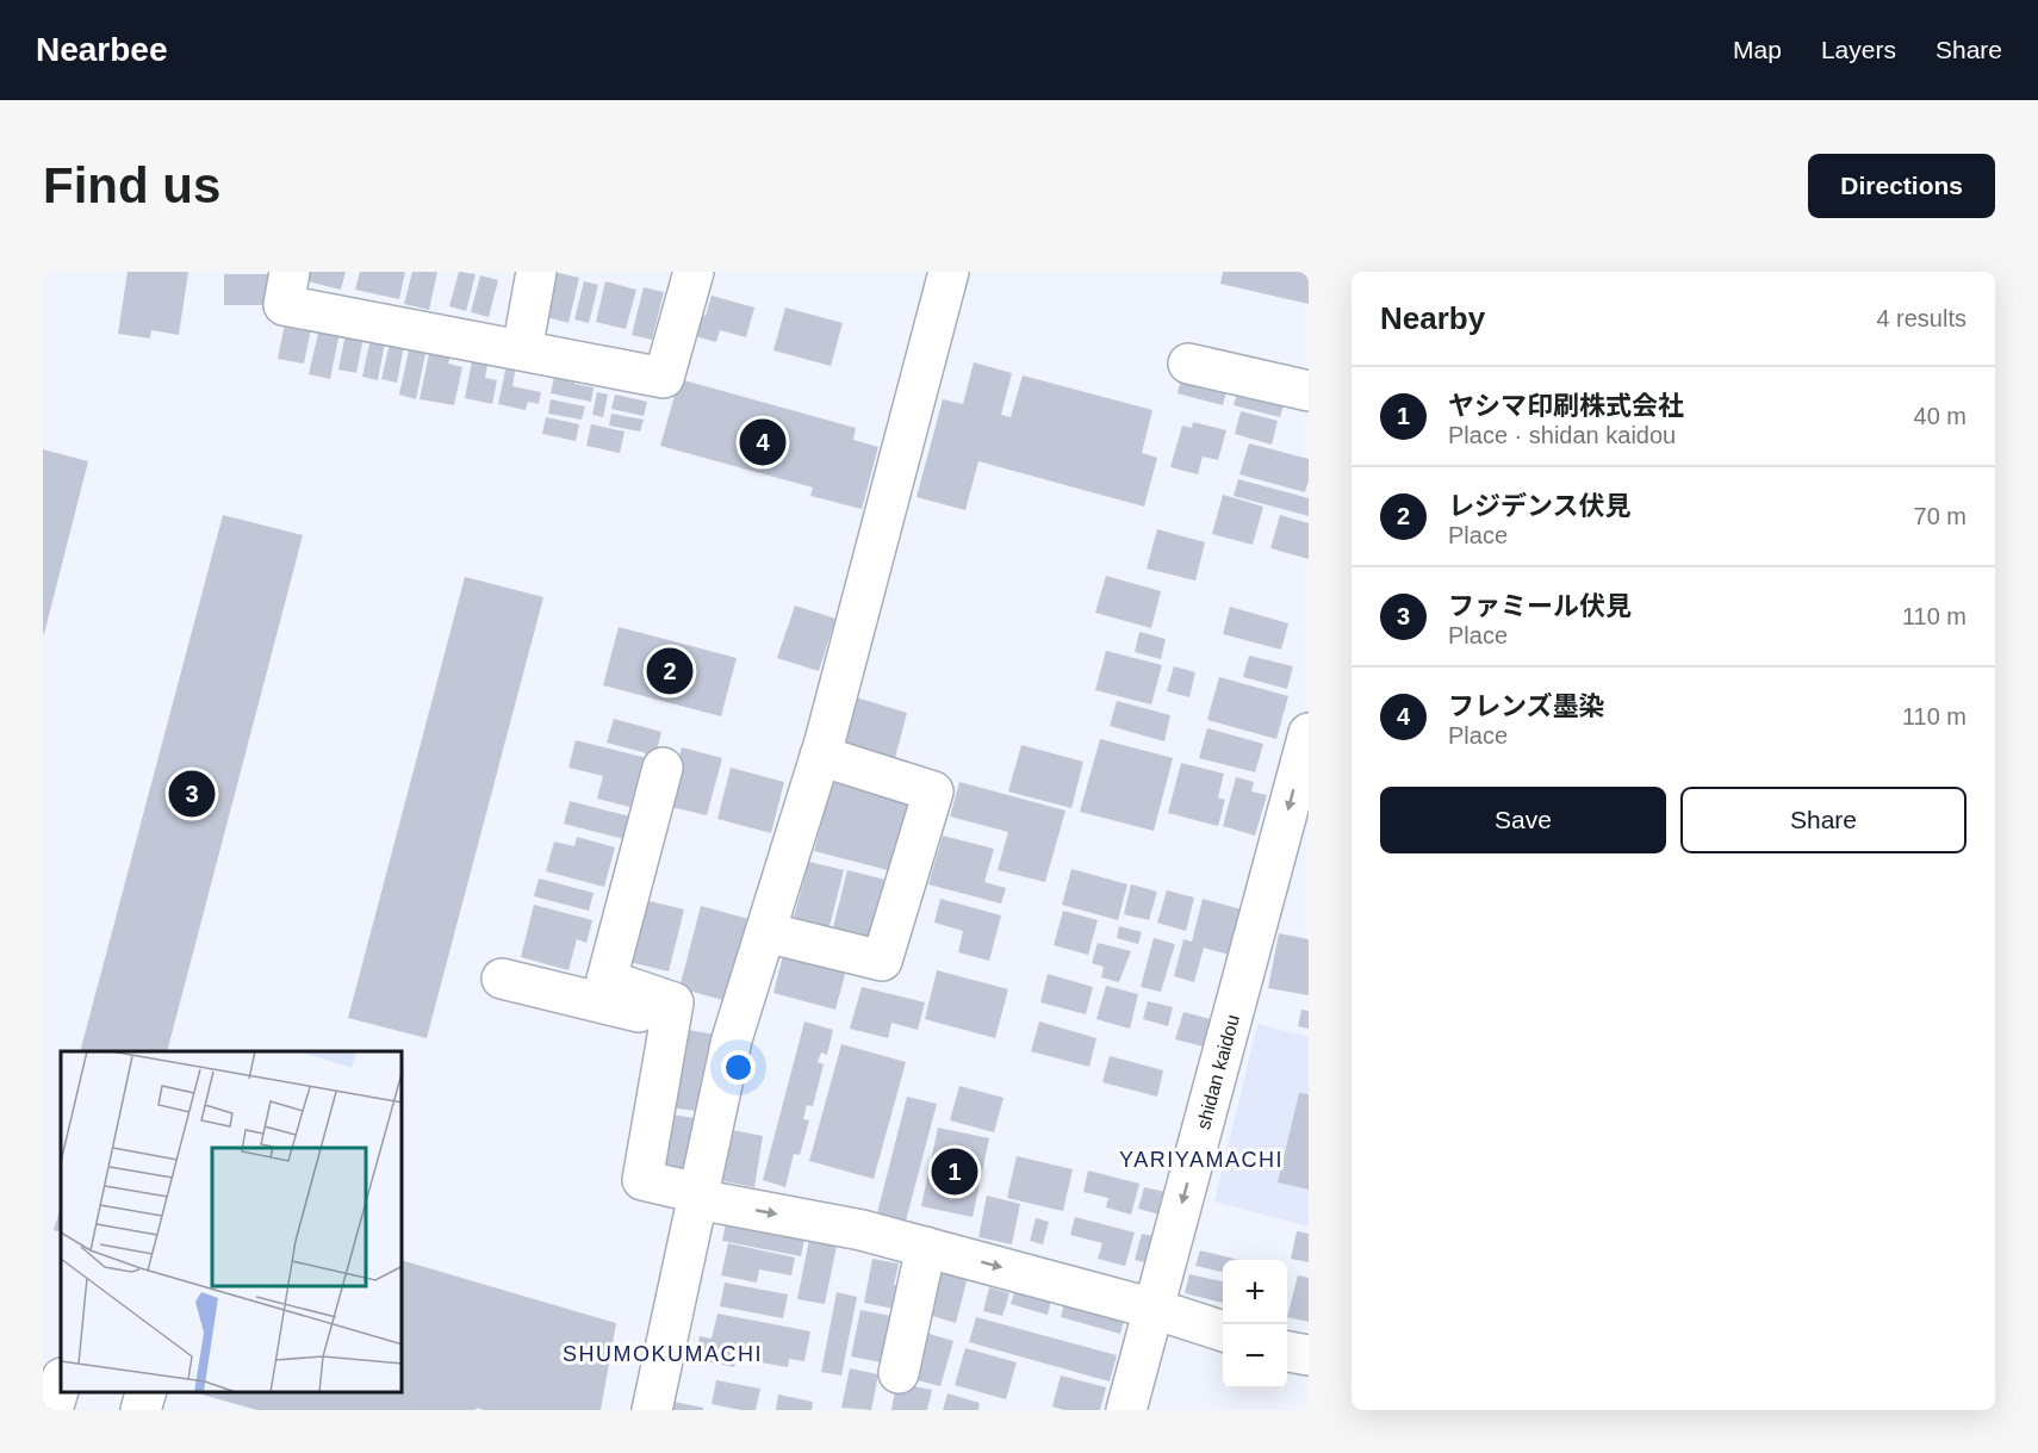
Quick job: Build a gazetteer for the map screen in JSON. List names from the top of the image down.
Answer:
{
  "streets": {
    "street": ["shidan kaidou"]
  },
  "one_way": ["shidan kaidou"],
  "districts": ["YARIYAMACHI", "SHUMOKUMACHI"],
  "page": {
    "header": "Nearbee",
    "nav": ["Map", "Layers", "Share"],
    "buttons": [
      "Directions",
      ["Save", "Share"]
    ],
    "title": "Find us",
    "heading": ["Nearby", "4 results"],
    "list": [
      {
        "mark": "1",
        "name": "ヤシマ印刷株式会社",
        "note": "Place · shidan kaidou",
        "value": "40 m"
      },
      {
        "mark": "2",
        "name": "レジデンス伏見",
        "note": "Place",
        "value": "70 m"
      },
      {
        "mark": "3",
        "name": "ファミール伏見",
        "note": "Place",
        "value": "110 m"
      },
      {
        "mark": "4",
        "name": "フレンズ墨染",
        "note": "Place",
        "value": "110 m"
      }
    ],
    "pins": [
      "4",
      "2",
      "3",
      "1"
    ],
    "map_buttons": ["+", "−"]
  }
}
